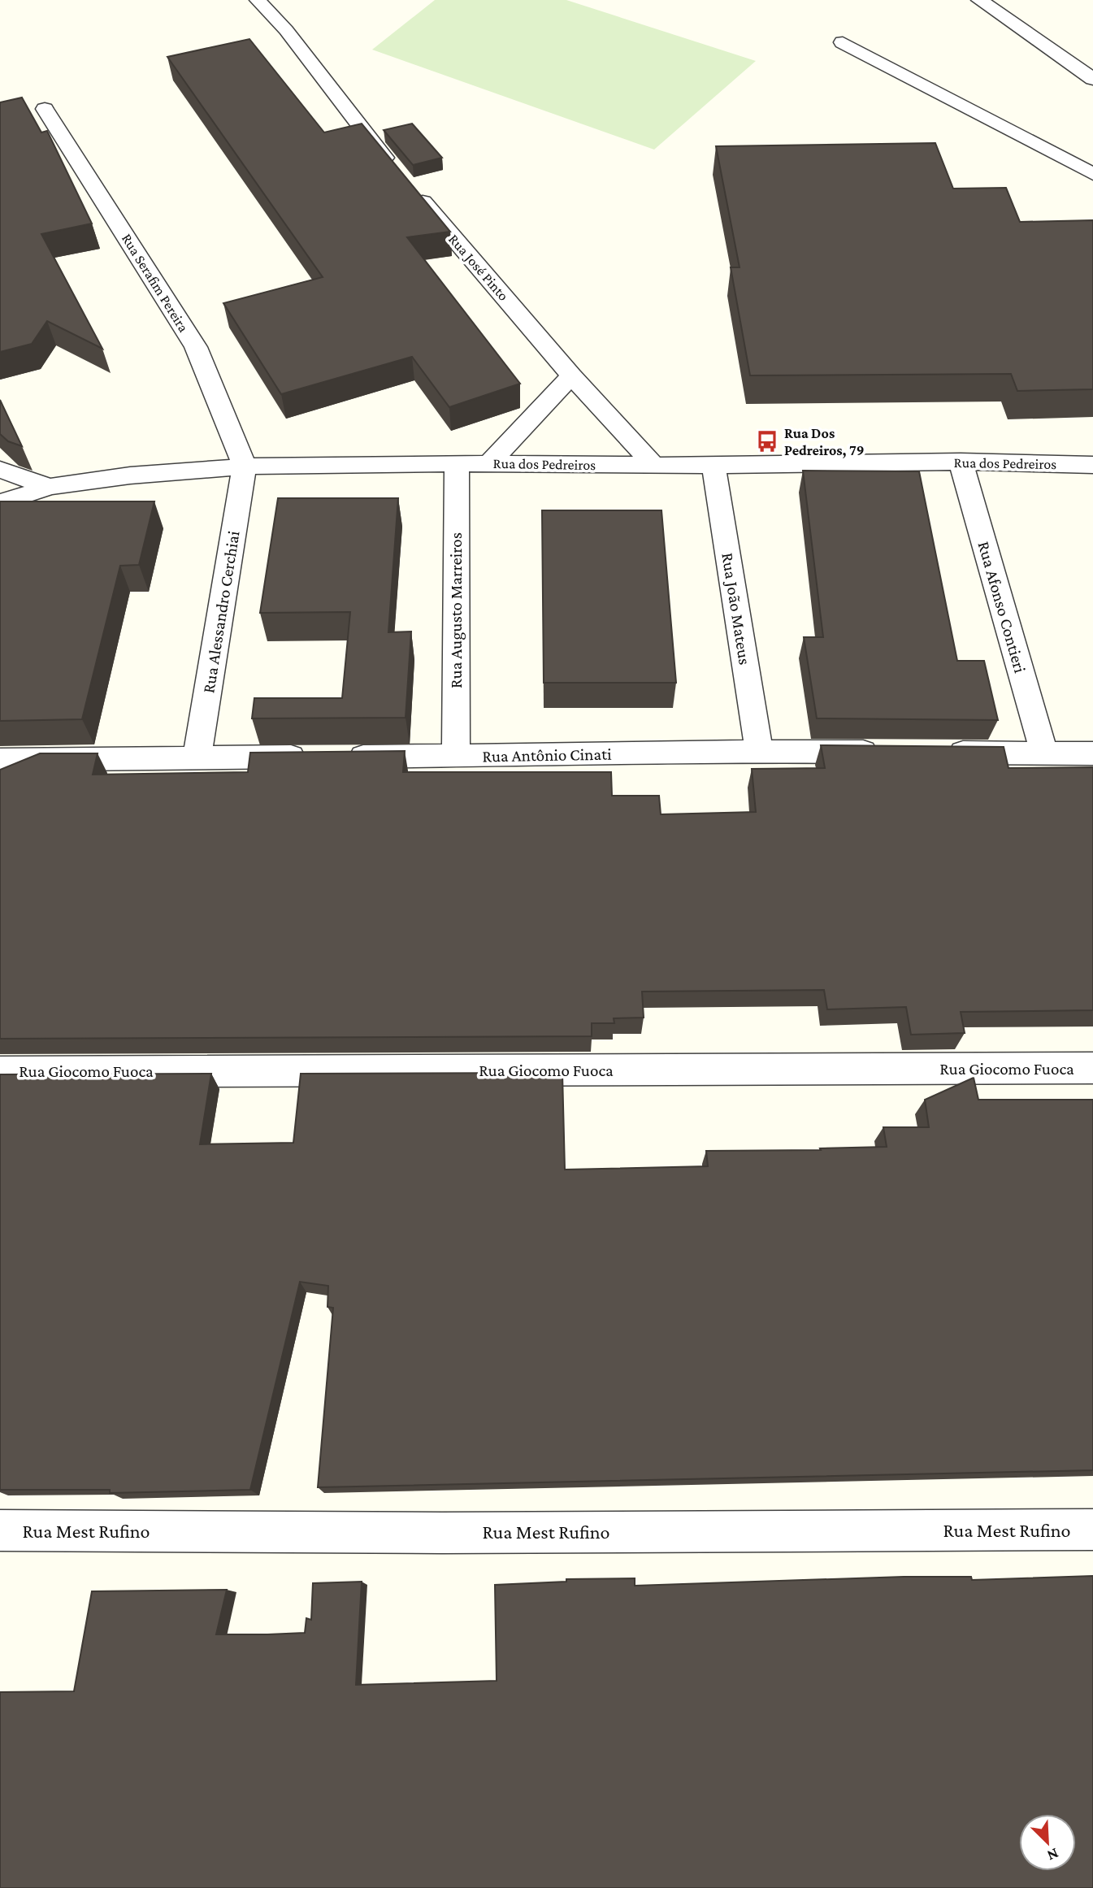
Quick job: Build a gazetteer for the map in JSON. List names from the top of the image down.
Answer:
{
  "streets": {
    "street": [
      "Rua José Pinto",
      "Rua Serafim Pereira",
      "Rua dos Pedreiros",
      "Rua Afonso Contieri",
      "Rua João Mateus",
      "Rua Augusto Marreiros",
      "Rua Alessandro Cerchiai",
      "Rua Antônio Cinati",
      "Rua Giocomo Fuoca",
      "Rua Mest Rufino"
    ]
  },
  "crossings": [
    ["Rua José Pinto", "Rua dos Pedreiros"],
    ["Rua Serafim Pereira", "Rua dos Pedreiros"],
    ["Rua Serafim Pereira", "Rua Alessandro Cerchiai"],
    ["Rua dos Pedreiros", "Rua Afonso Contieri"],
    ["Rua dos Pedreiros", "Rua João Mateus"],
    ["Rua dos Pedreiros", "Rua Augusto Marreiros"],
    ["Rua dos Pedreiros", "Rua Alessandro Cerchiai"],
    ["Rua João Mateus", "Rua Antônio Cinati"],
    ["Rua Augusto Marreiros", "Rua Antônio Cinati"],
    ["Rua Alessandro Cerchiai", "Rua Antônio Cinati"]
  ],
  "places": {
    "bus stop": ["Rua Dos Pedreiros, 79"]
  },
  "north": "bottom right"
}
